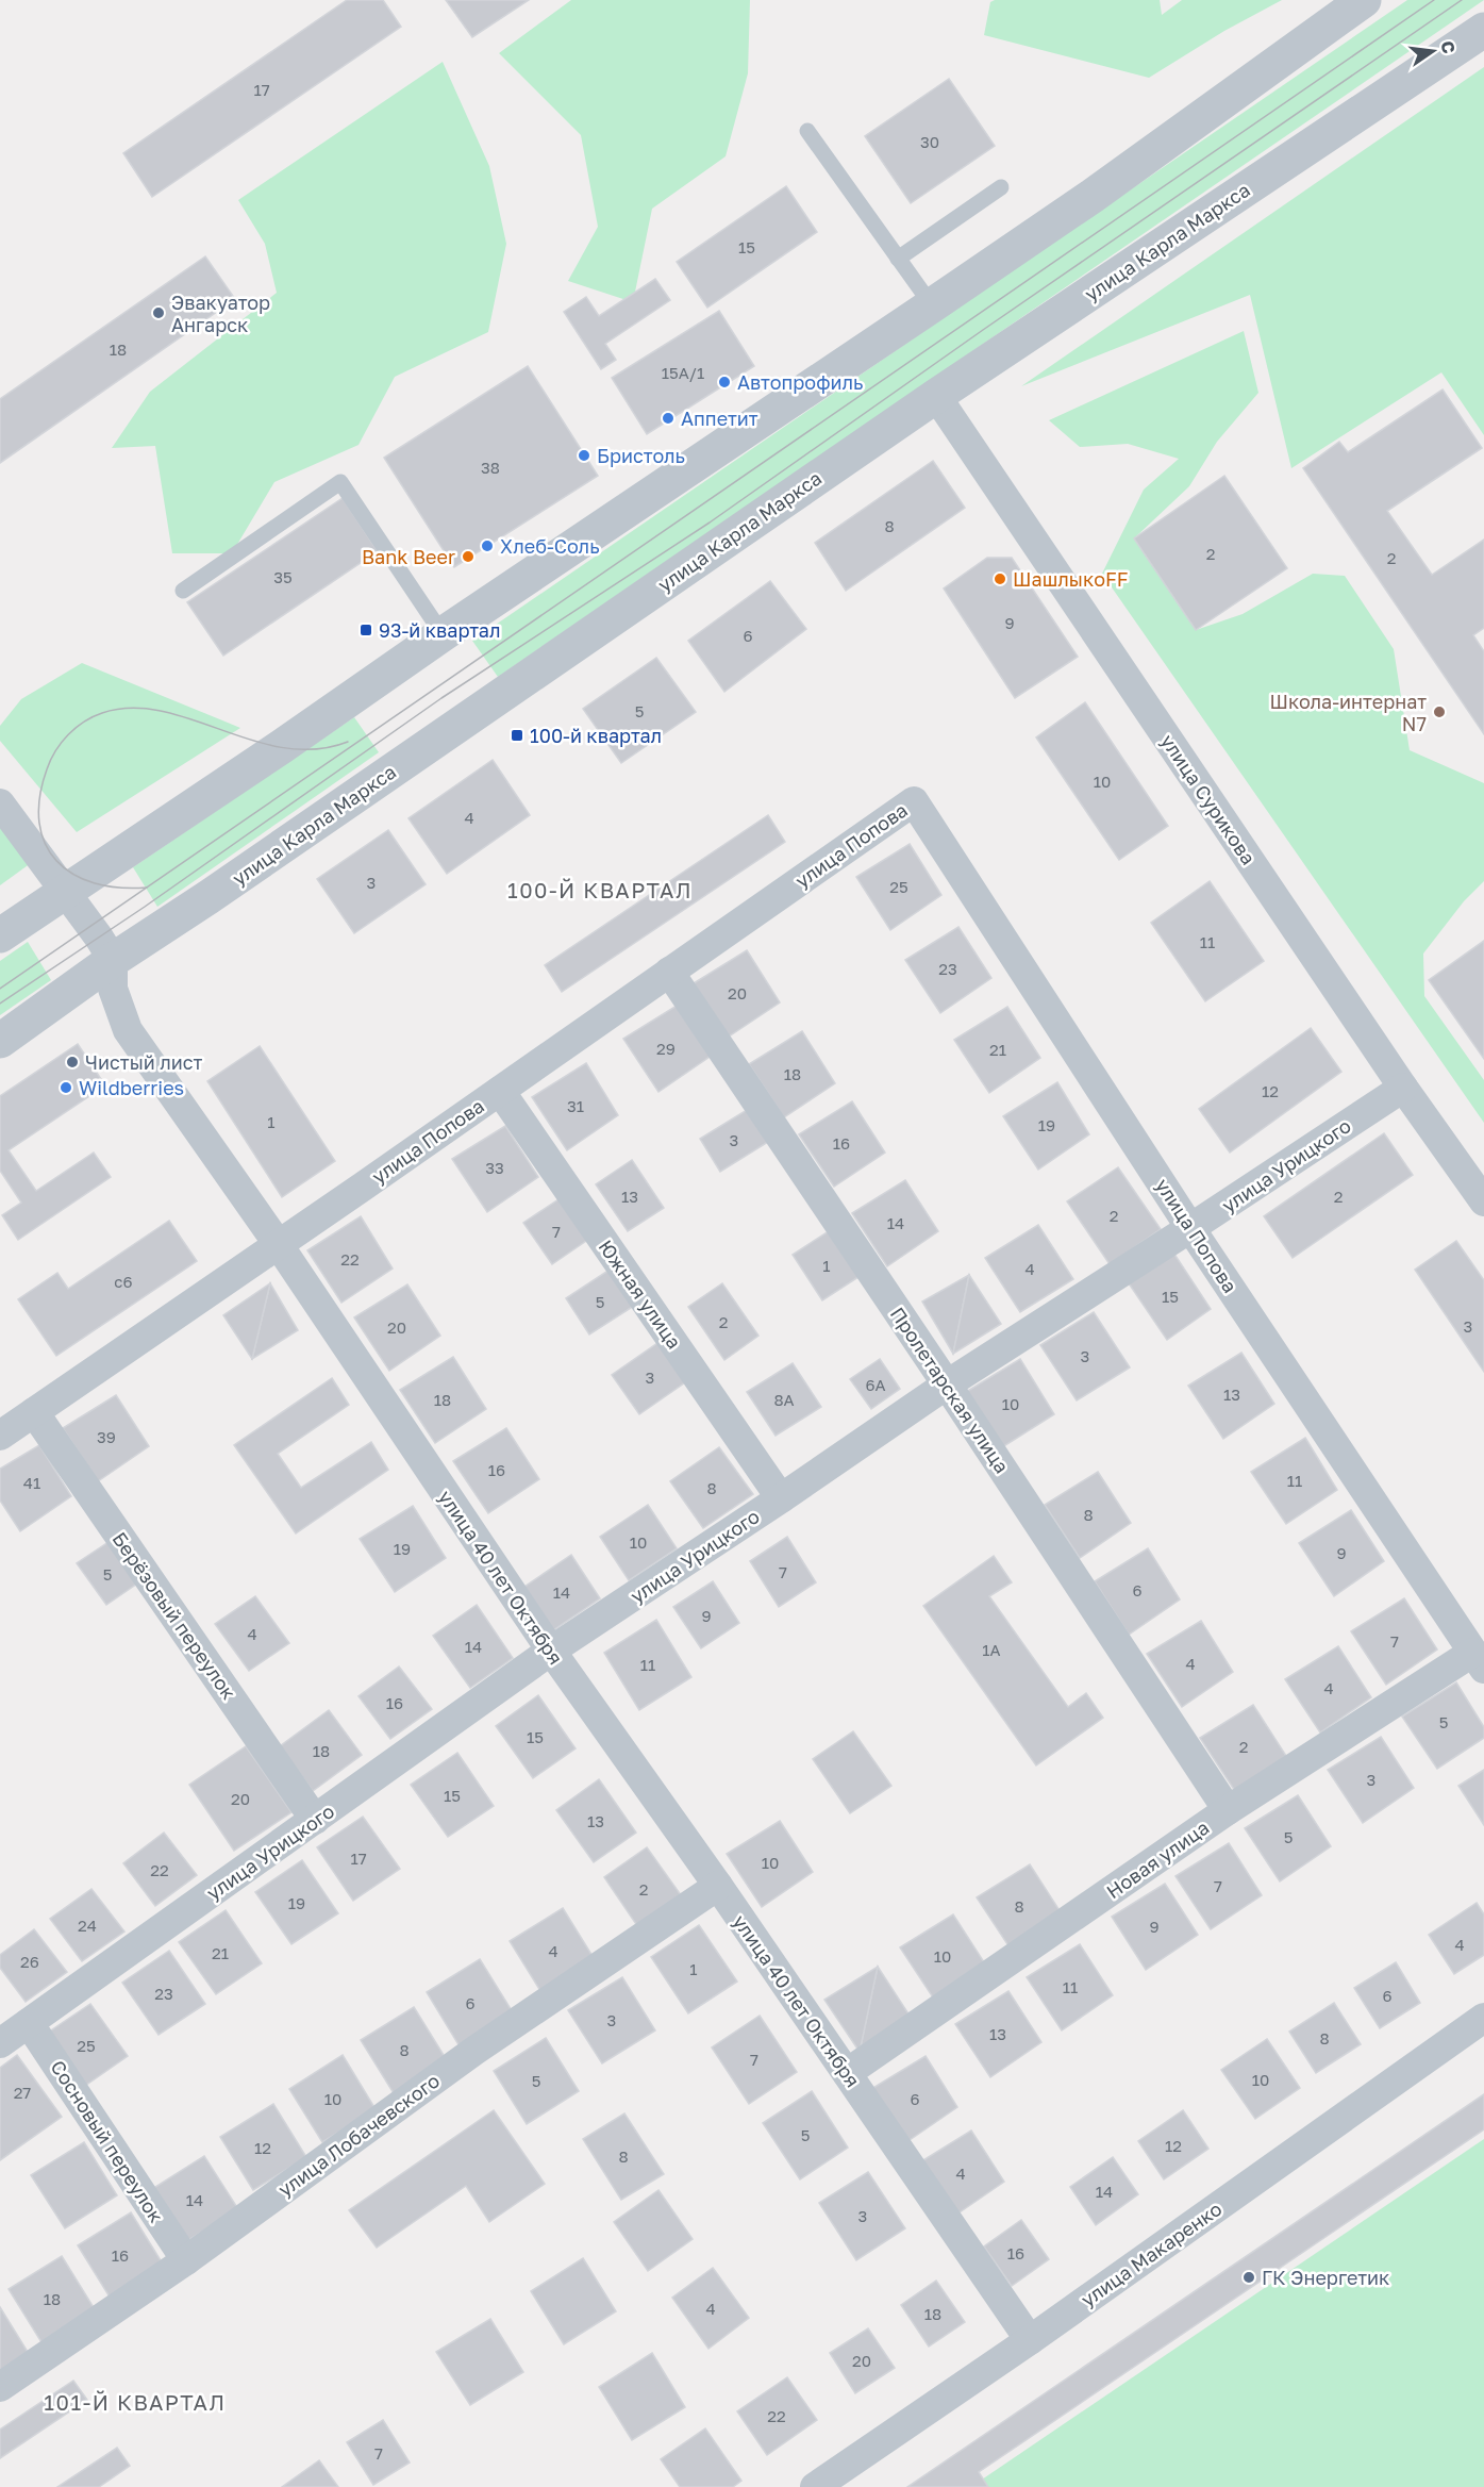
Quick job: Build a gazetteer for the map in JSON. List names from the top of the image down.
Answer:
{
  "streets": {
    "street": [
      "улица Карла Маркса",
      "улица Сурикова",
      "улица Попова",
      "улица Урицкого",
      "Южная улица",
      "Пролетарская улица",
      "улица 40 лет Октября",
      "Берёзовый переулок",
      "Новая улица",
      "улица Лобачевского",
      "Сосновый переулок",
      "улица Макаренко"
    ]
  },
  "crossings": [
    ["улица Карла Маркса", "улица Сурикова"],
    ["улица Карла Маркса", "улица 40 лет Октября"],
    ["улица Сурикова", "улица Урицкого"],
    ["улица Попова", "улица Урицкого"],
    ["улица Попова", "Южная улица"],
    ["улица Попова", "Пролетарская улица"],
    ["улица Попова", "улица 40 лет Октября"],
    ["улица Попова", "Берёзовый переулок"],
    ["улица Попова", "Новая улица"],
    ["улица Урицкого", "Южная улица"],
    ["улица Урицкого", "Пролетарская улица"],
    ["улица Урицкого", "улица 40 лет Октября"],
    ["улица Урицкого", "Берёзовый переулок"],
    ["улица Урицкого", "Сосновый переулок"],
    ["Пролетарская улица", "Новая улица"],
    ["улица 40 лет Октября", "Новая улица"],
    ["улица 40 лет Октября", "улица Лобачевского"],
    ["улица 40 лет Октября", "улица Макаренко"],
    ["улица Лобачевского", "Сосновый переулок"]
  ],
  "districts": ["100-Й КВАРТАЛ", "101-Й КВАРТАЛ"],
  "places": {
    "other": [
      "Эвакуатор Ангарск",
      "Автопрофиль",
      "Аппетит",
      "Бристоль",
      "Хлеб-Соль",
      "Bank Beer",
      "ШашлыкoFF",
      "Школа-интернат N7",
      "Чистый лист",
      "Wildberries",
      "ГК Энергетик"
    ],
    "transit": ["93-й квартал", "100-й квартал"]
  },
  "house_numbers": [
    "17",
    "30",
    "15",
    "18",
    "15А/1",
    "38",
    "8",
    "2",
    "2",
    "35",
    "9",
    "6",
    "5",
    "10",
    "4",
    "3",
    "25",
    "11",
    "23",
    "20",
    "29",
    "21",
    "18",
    "12",
    "31",
    "1",
    "19",
    "3",
    "16",
    "33",
    "13",
    "2",
    "2",
    "14",
    "7",
    "22",
    "1",
    "4",
    "с6",
    "15",
    "5",
    "2",
    "3",
    "20",
    "3",
    "3",
    "6А",
    "13",
    "18",
    "8А",
    "10",
    "39",
    "16",
    "11",
    "41",
    "8",
    "8",
    "10",
    "19",
    "9",
    "7",
    "5",
    "6",
    "14",
    "9",
    "4",
    "7",
    "14",
    "1А",
    "4",
    "11",
    "4",
    "16",
    "5",
    "15",
    "2",
    "18",
    "3",
    "15",
    "20",
    "13",
    "5",
    "17",
    "10",
    "22",
    "7",
    "2",
    "19",
    "8",
    "24",
    "9",
    "4",
    "4",
    "21",
    "10",
    "26",
    "1",
    "11",
    "23",
    "6",
    "6",
    "3",
    "13",
    "8",
    "25",
    "8",
    "7",
    "10",
    "5",
    "27",
    "10",
    "6",
    "5",
    "12",
    "12",
    "8",
    "4",
    "14",
    "14",
    "3",
    "16",
    "16",
    "18",
    "4",
    "18",
    "20",
    "22",
    "7"
  ],
  "north": "right"
}
